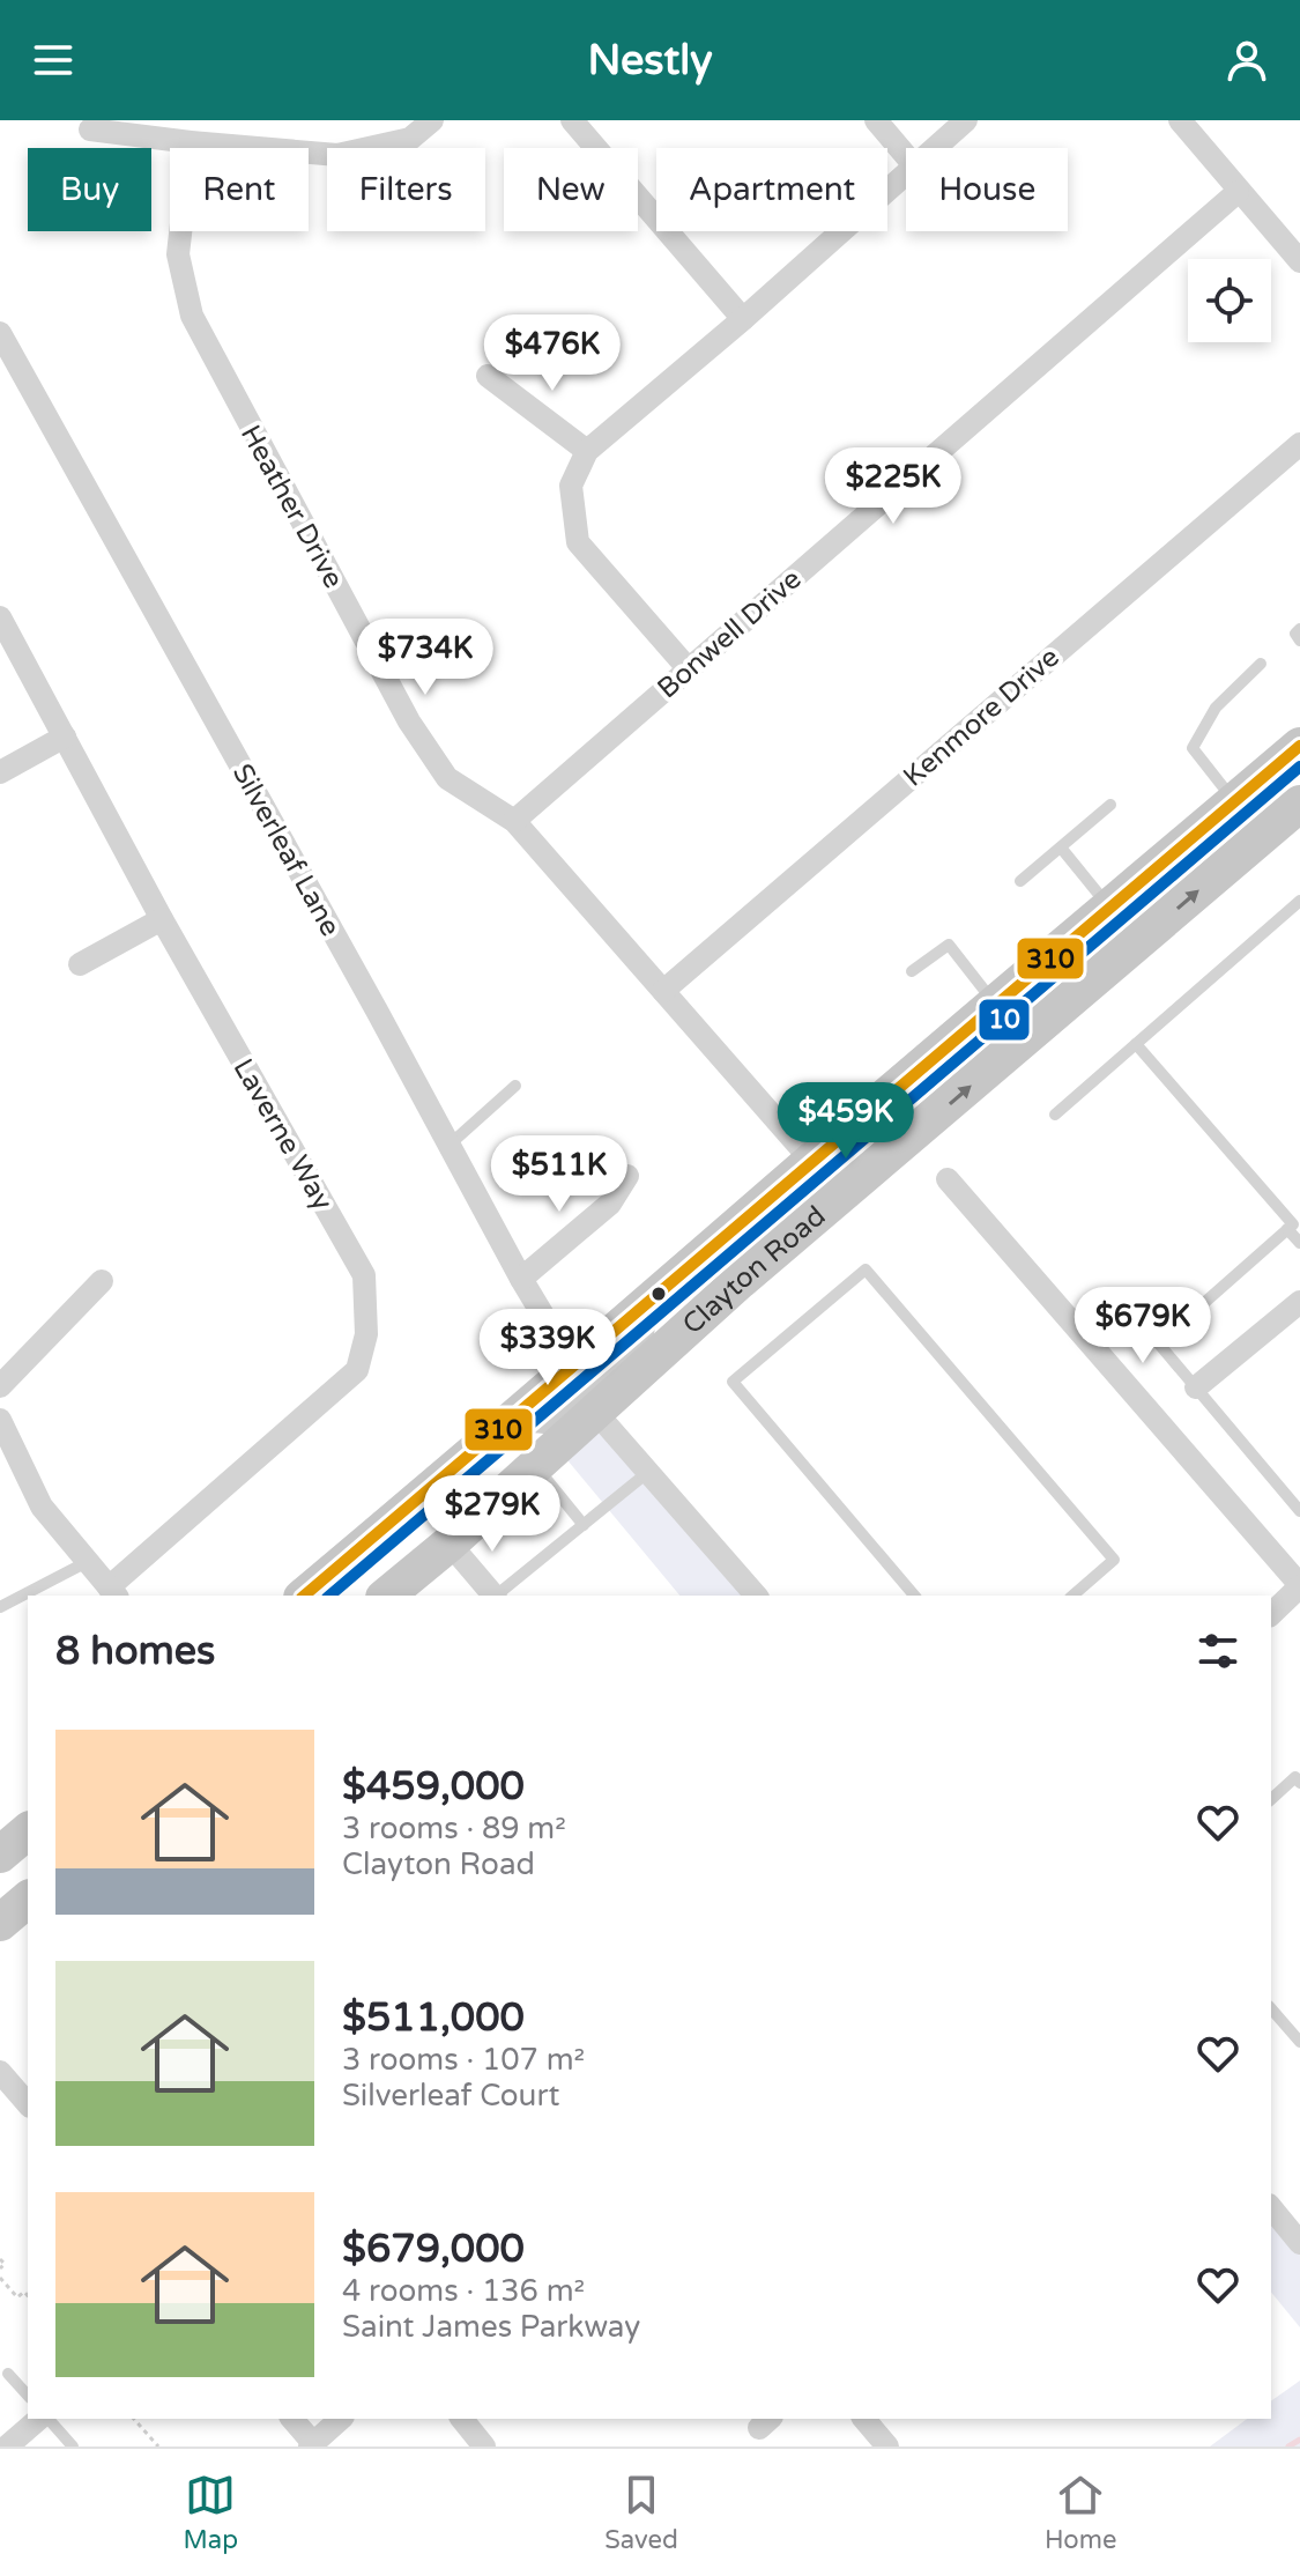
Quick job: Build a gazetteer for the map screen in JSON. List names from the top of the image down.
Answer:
{
  "streets": {
    "main road": ["Clayton Road"],
    "street": [
      "Heather Drive",
      "Bonwell Drive",
      "Kenmore Drive",
      "Silverleaf Lane",
      "Laverne Way"
    ]
  },
  "crossings": [
    ["Heather Drive", "Bonwell Drive"],
    ["Heather Drive", "Kenmore Drive"],
    ["Heather Drive", "Clayton Road"],
    ["Silverleaf Lane", "Clayton Road"]
  ],
  "lines": ["transit line 310", "transit line 10"],
  "page": {
    "header": "Nestly",
    "chip": [
      "Buy",
      "Rent",
      "Filters",
      "New",
      "Apartment",
      "House"
    ],
    "price": [
      "$476K",
      "$225K",
      "$734K",
      "$459K",
      "$511K",
      "$679K",
      "$339K",
      "$279K"
    ],
    "heading": "8 homes",
    "list": [
      {
        "name": "$459,000",
        "note": "3 rooms · 89 m² · Clayton Road"
      },
      {
        "name": "$511,000",
        "note": "3 rooms · 107 m² · Silverleaf Court"
      },
      {
        "name": "$679,000",
        "note": "4 rooms · 136 m² · Saint James Parkway"
      }
    ],
    "tabs": ["Map", "Saved", "Home"]
  }
}
